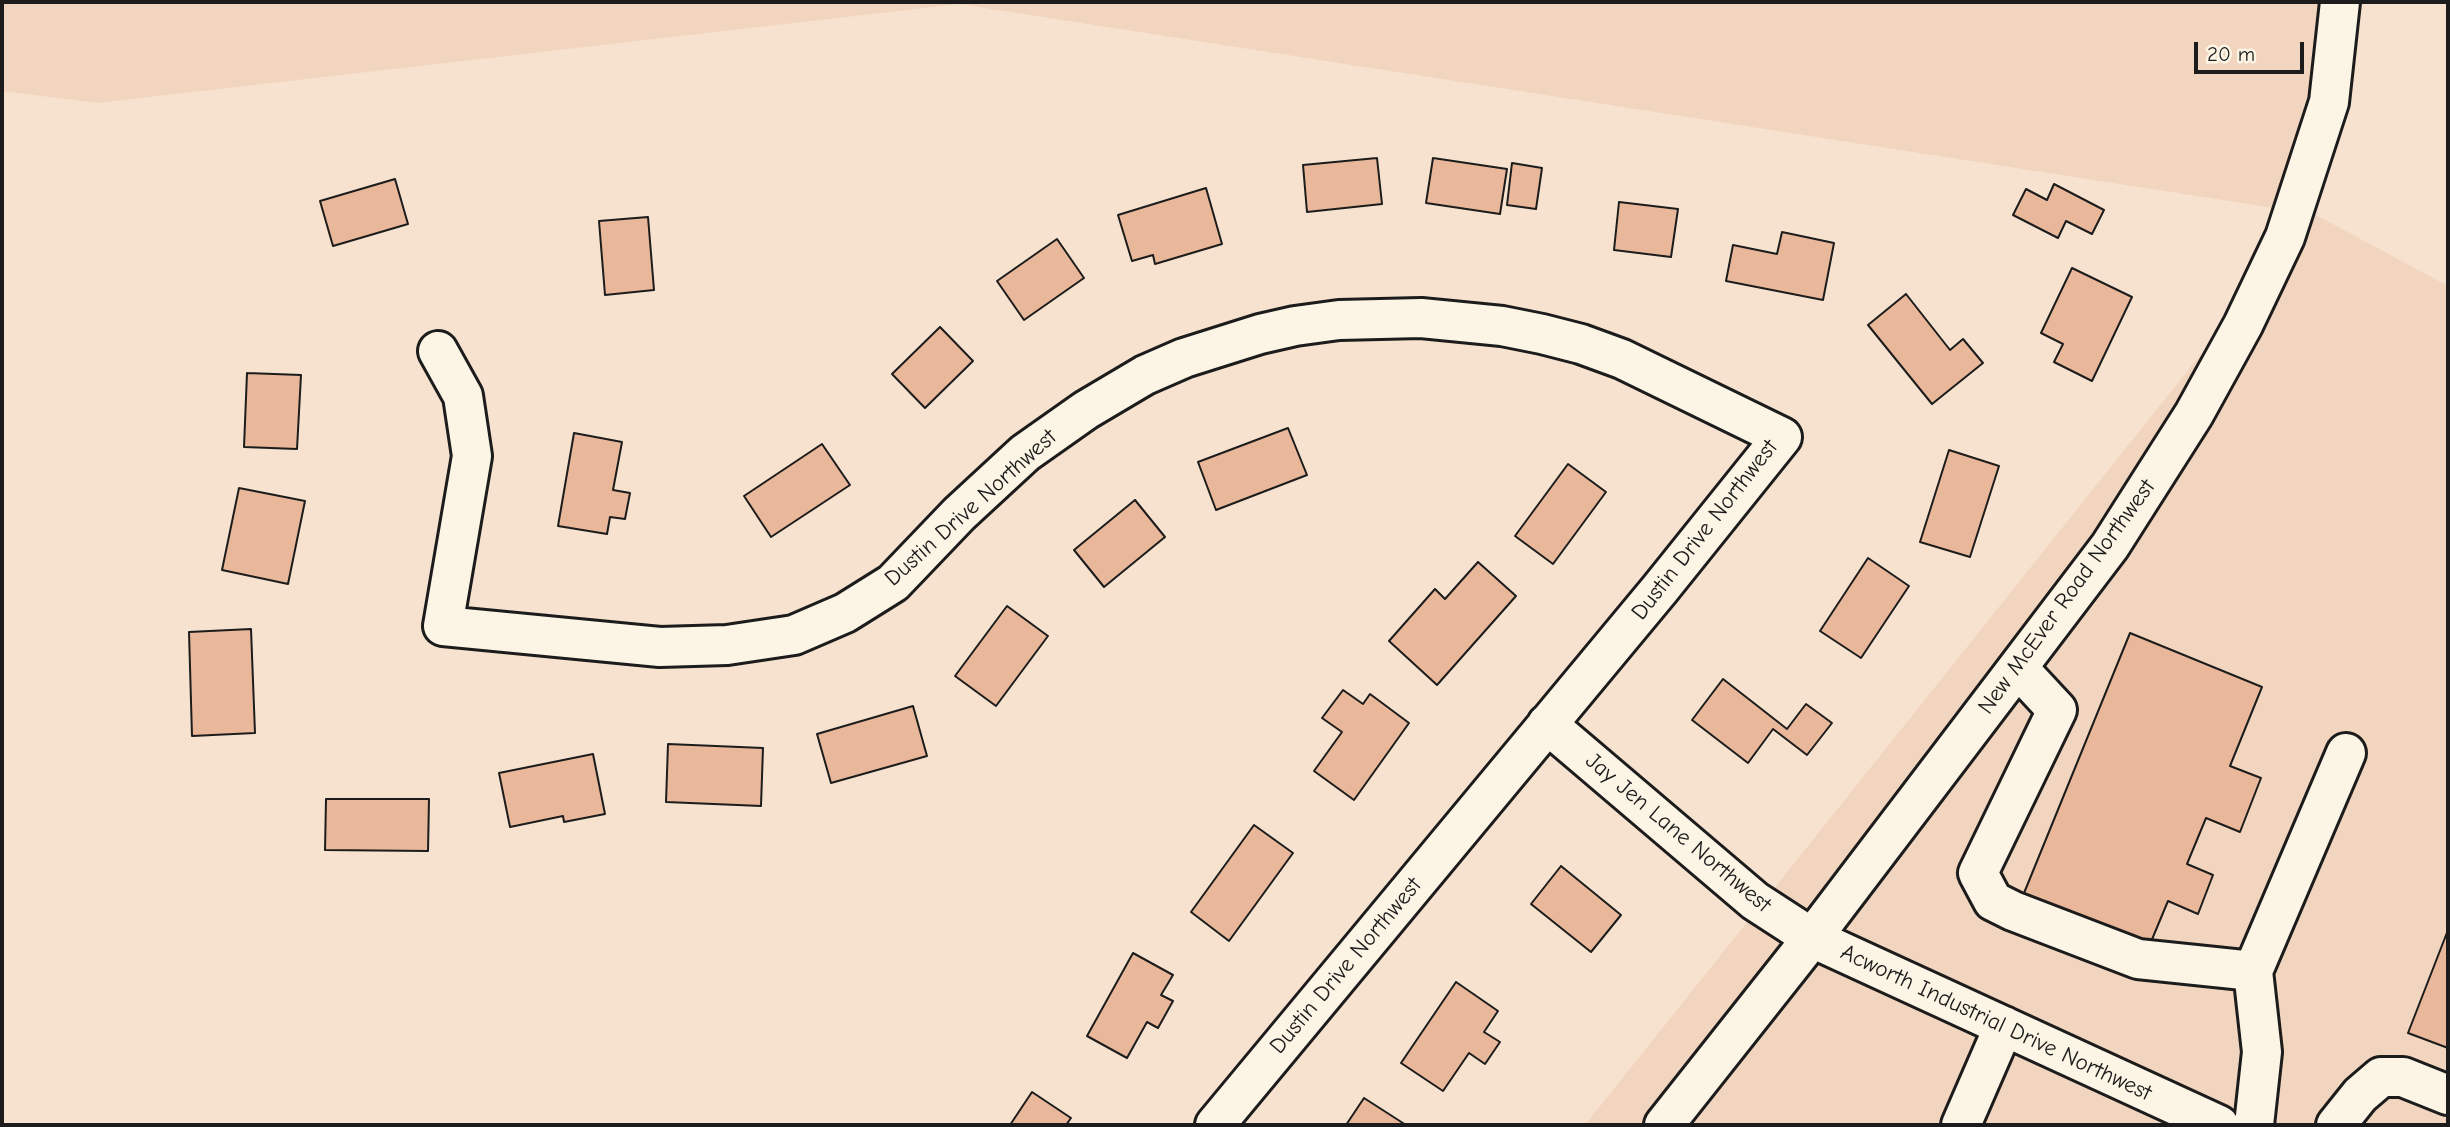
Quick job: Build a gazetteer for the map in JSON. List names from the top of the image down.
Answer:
{
  "streets": {
    "street": [
      "Dustin Drive Northwest",
      "New McEver Road Northwest",
      "Jay Jen Lane Northwest",
      "Acworth Industrial Drive Northwest"
    ]
  },
  "crossings": [
    ["Dustin Drive Northwest", "Jay Jen Lane Northwest"],
    ["New McEver Road Northwest", "Jay Jen Lane Northwest"],
    ["New McEver Road Northwest", "Acworth Industrial Drive Northwest"],
    ["Jay Jen Lane Northwest", "Acworth Industrial Drive Northwest"]
  ],
  "scale_bar": "20 m"
}
